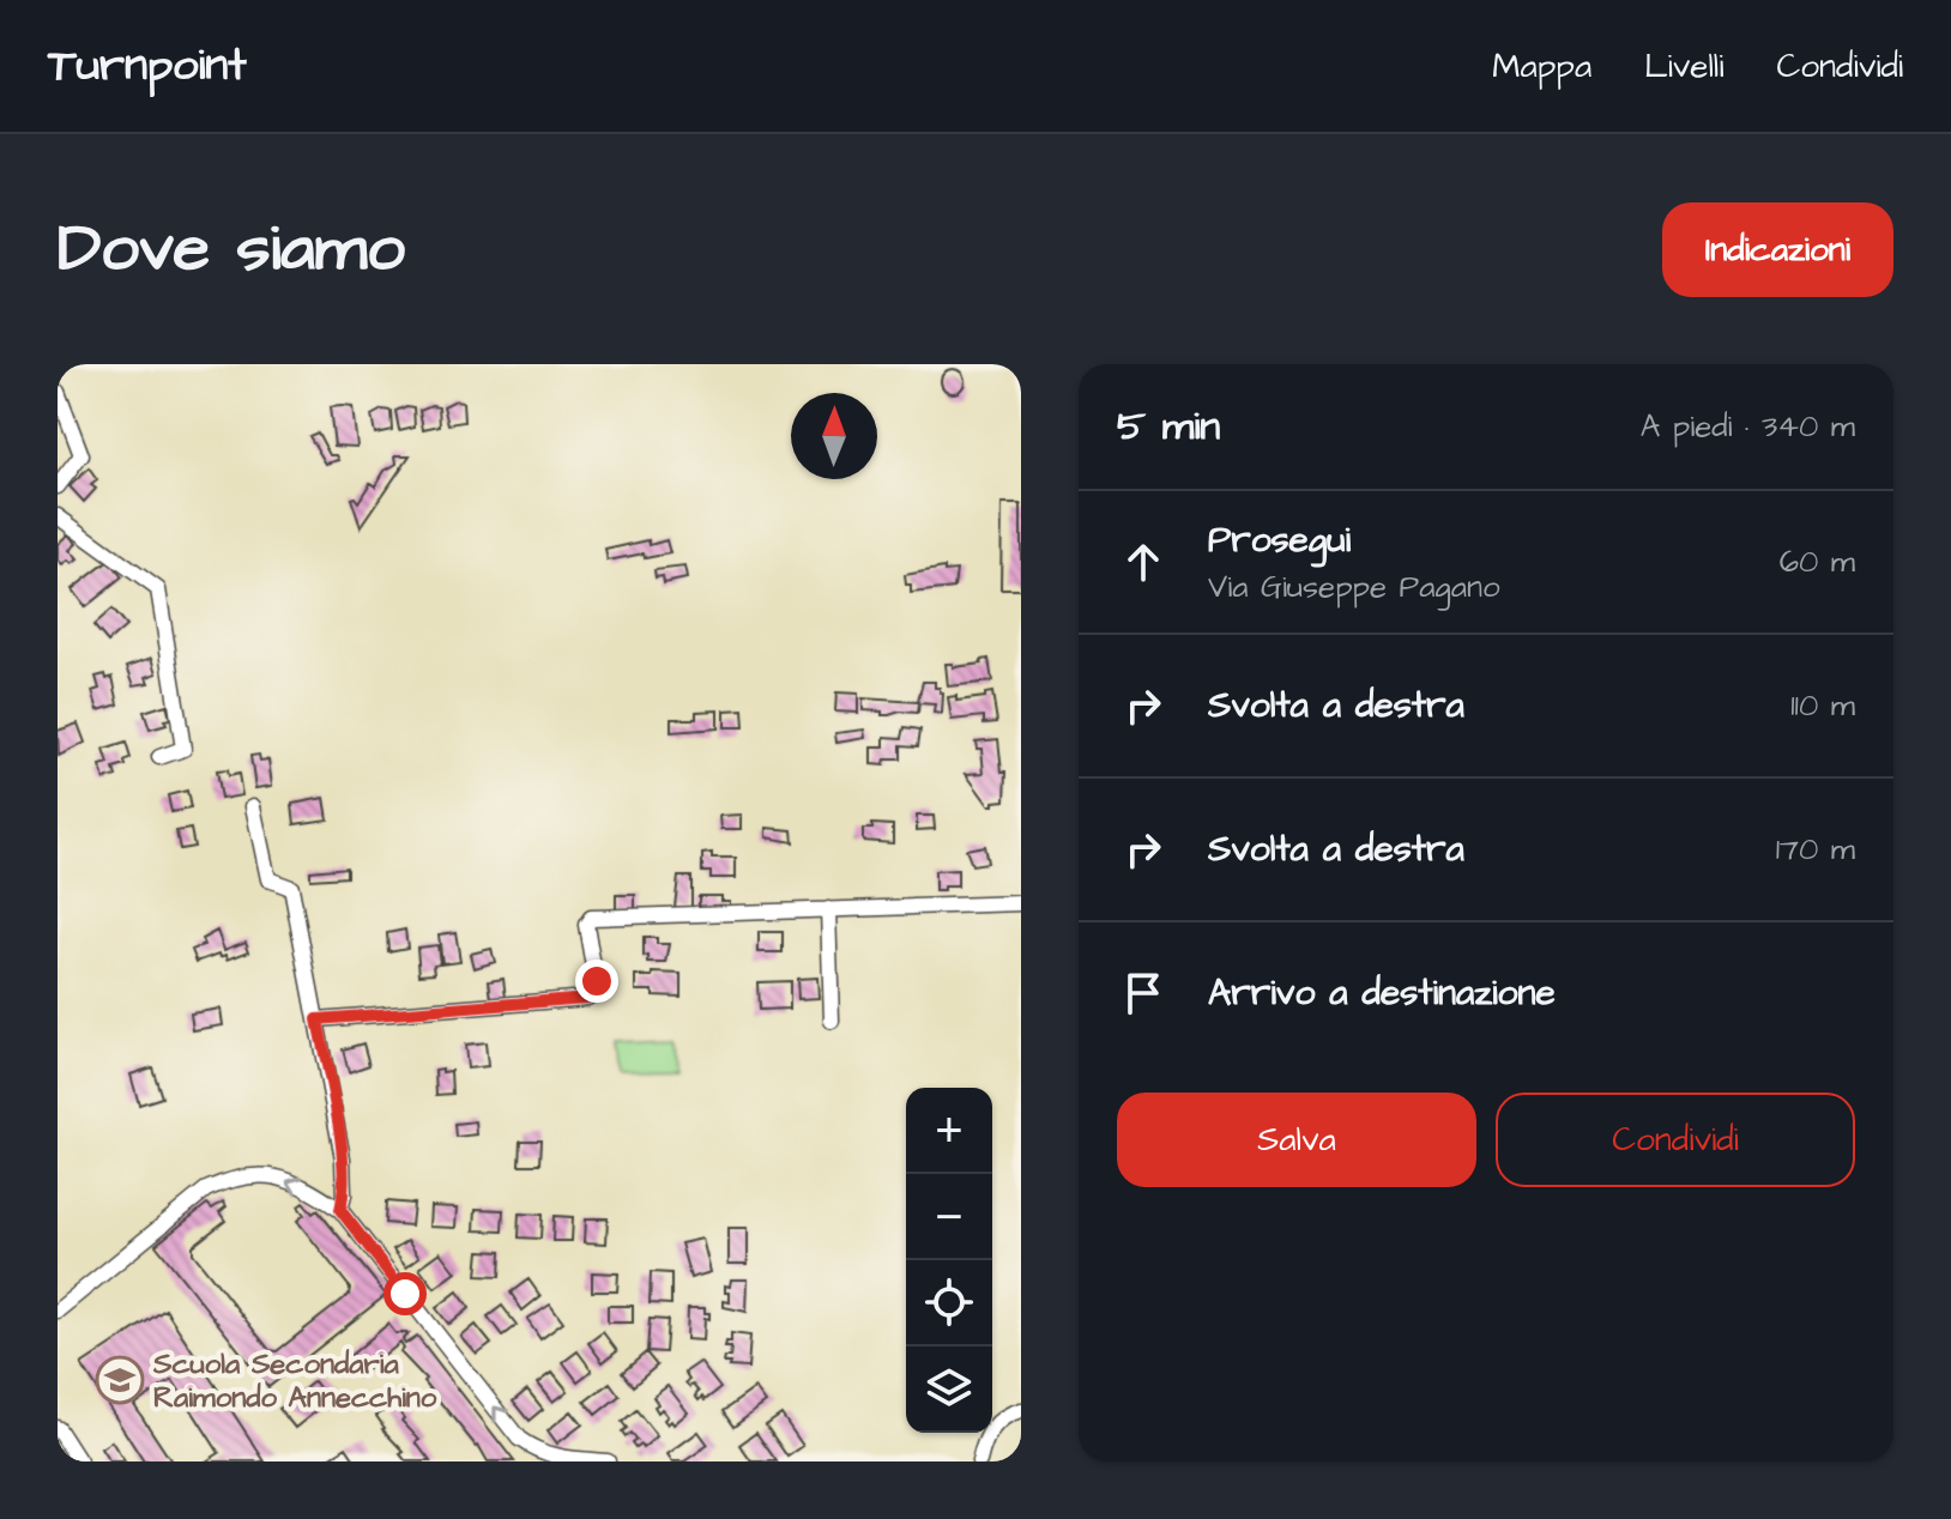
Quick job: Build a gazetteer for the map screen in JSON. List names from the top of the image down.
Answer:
{
  "places": {
    "school or university": ["Scuola Secondaria Raimondo Annecchino"]
  },
  "north": "top",
  "page": {
    "header": "Turnpoint",
    "nav": ["Mappa", "Livelli", "Condividi"],
    "title": "Dove siamo",
    "buttons": [
      "Indicazioni",
      ["Salva", "Condividi"]
    ],
    "heading": ["5 min", "A piedi · 340 m"],
    "list": [
      ["Prosegui", "Via Giuseppe Pagano", "60 m"],
      ["Svolta a destra", "110 m"],
      ["Svolta a destra", "170 m"],
      "Arrivo a destinazione"
    ],
    "map_buttons": ["+", "−"]
  }
}
